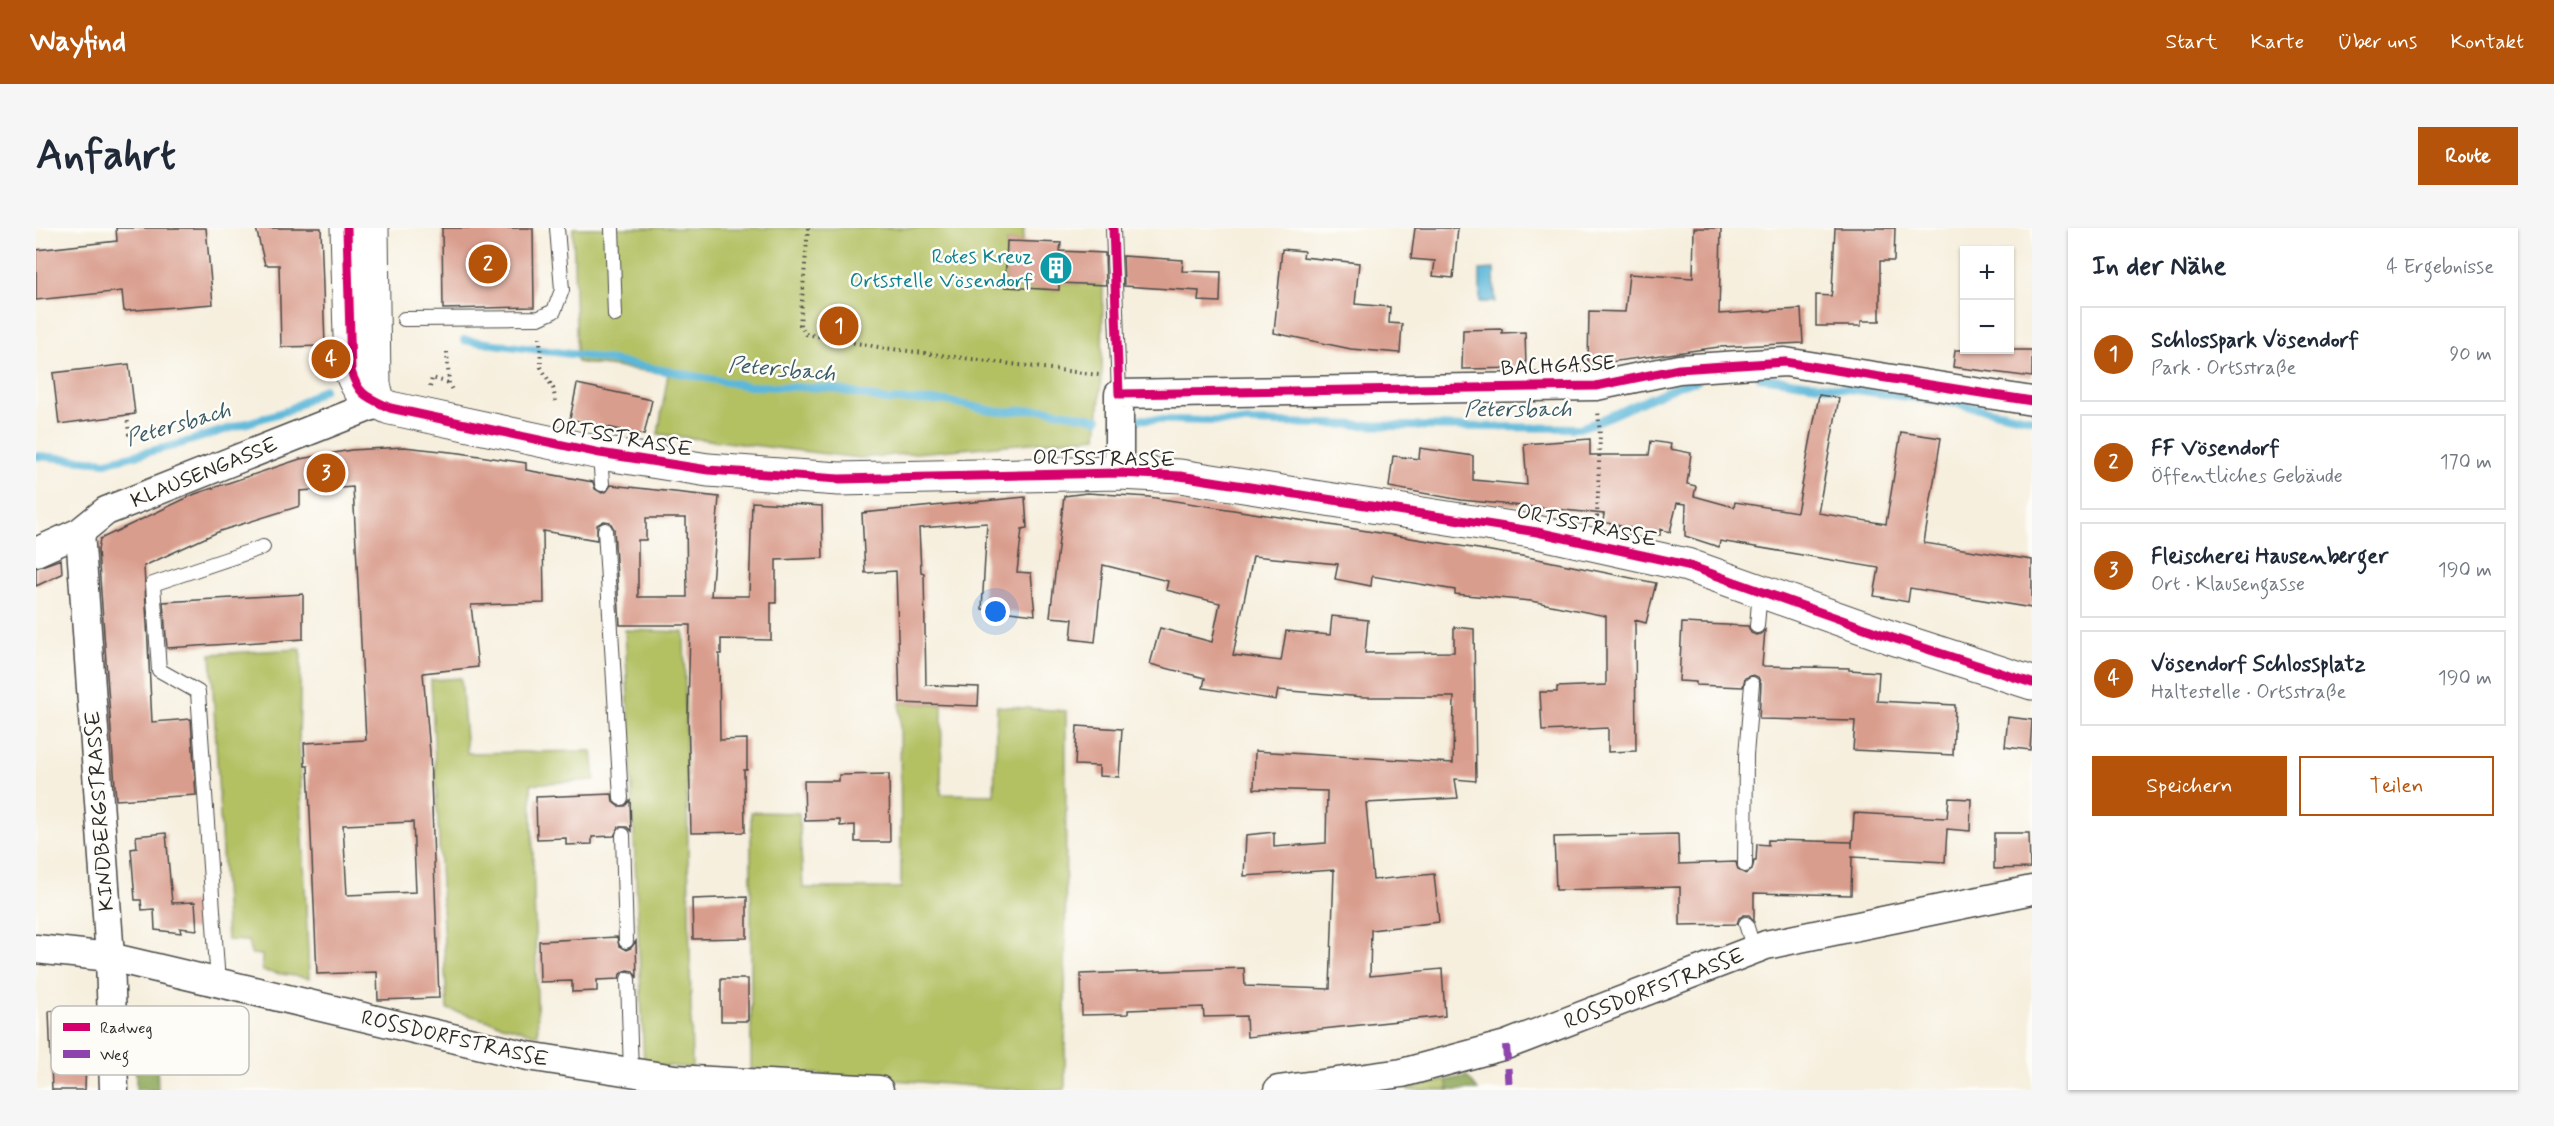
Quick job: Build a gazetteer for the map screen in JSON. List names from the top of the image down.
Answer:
{
  "streets": {
    "street": [
      "BACHGASSE",
      "ORTSSTRASSE",
      "KLAUSENGASSE",
      "KINDBERGSTRASSE",
      "ROSSDORFSTRASSE"
    ]
  },
  "crossings": [
    ["ORTSSTRASSE", "KLAUSENGASSE"],
    ["KLAUSENGASSE", "KINDBERGSTRASSE"],
    ["KINDBERGSTRASSE", "ROSSDORFSTRASSE"]
  ],
  "water": ["Petersbach"],
  "places": {
    "building": ["Rotes Kreuz Ortsstelle Vösendorf"]
  },
  "legend": ["Radweg", "Weg"],
  "page": {
    "header": "Wayfind",
    "nav": [
      "Start",
      "Karte",
      "Über uns",
      "Kontakt"
    ],
    "buttons": [
      "Route",
      ["Speichern", "Teilen"]
    ],
    "title": "Anfahrt",
    "heading": ["In der Nähe", "4 Ergebnisse"],
    "pins": [
      "2",
      "1",
      "4",
      "3"
    ],
    "map_buttons": ["+", "−"],
    "list": [
      {
        "mark": "1",
        "name": "Schlosspark Vösendorf",
        "note": "Park · Ortsstraße",
        "value": "90 m"
      },
      {
        "mark": "2",
        "name": "FF Vösendorf",
        "note": "Öffentliches Gebäude",
        "value": "170 m"
      },
      {
        "mark": "3",
        "name": "Fleischerei Hausenberger",
        "note": "Ort · Klausengasse",
        "value": "190 m"
      },
      {
        "mark": "4",
        "name": "Vösendorf Schlossplatz",
        "note": "Haltestelle · Ortsstraße",
        "value": "190 m"
      }
    ]
  }
}
